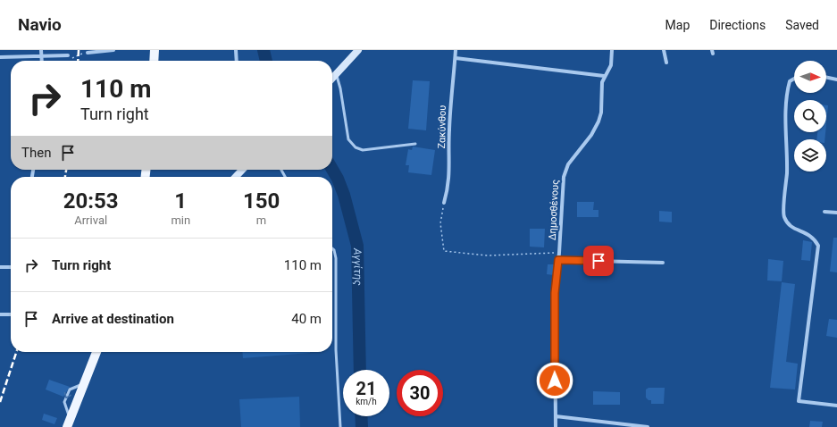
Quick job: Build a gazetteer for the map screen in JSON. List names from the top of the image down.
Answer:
{
  "streets": {
    "street": ["Ζακύνθου", "Δημοσθένους"]
  },
  "water": ["Αγγίτης"],
  "north": "right",
  "page": {
    "header": "Navio",
    "nav": ["Map", "Directions", "Saved"],
    "turn": ["110 m", "Turn right"],
    "then": "Then",
    "eta": [
      "20:53",
      "Arrival",
      "1",
      "min",
      "150",
      "m"
    ],
    "list": [
      {
        "name": "Turn right",
        "value": "110 m"
      },
      {
        "name": "Arrive at destination",
        "value": "40 m"
      }
    ],
    "speed": "21 km/h",
    "limit": "30"
  }
}
